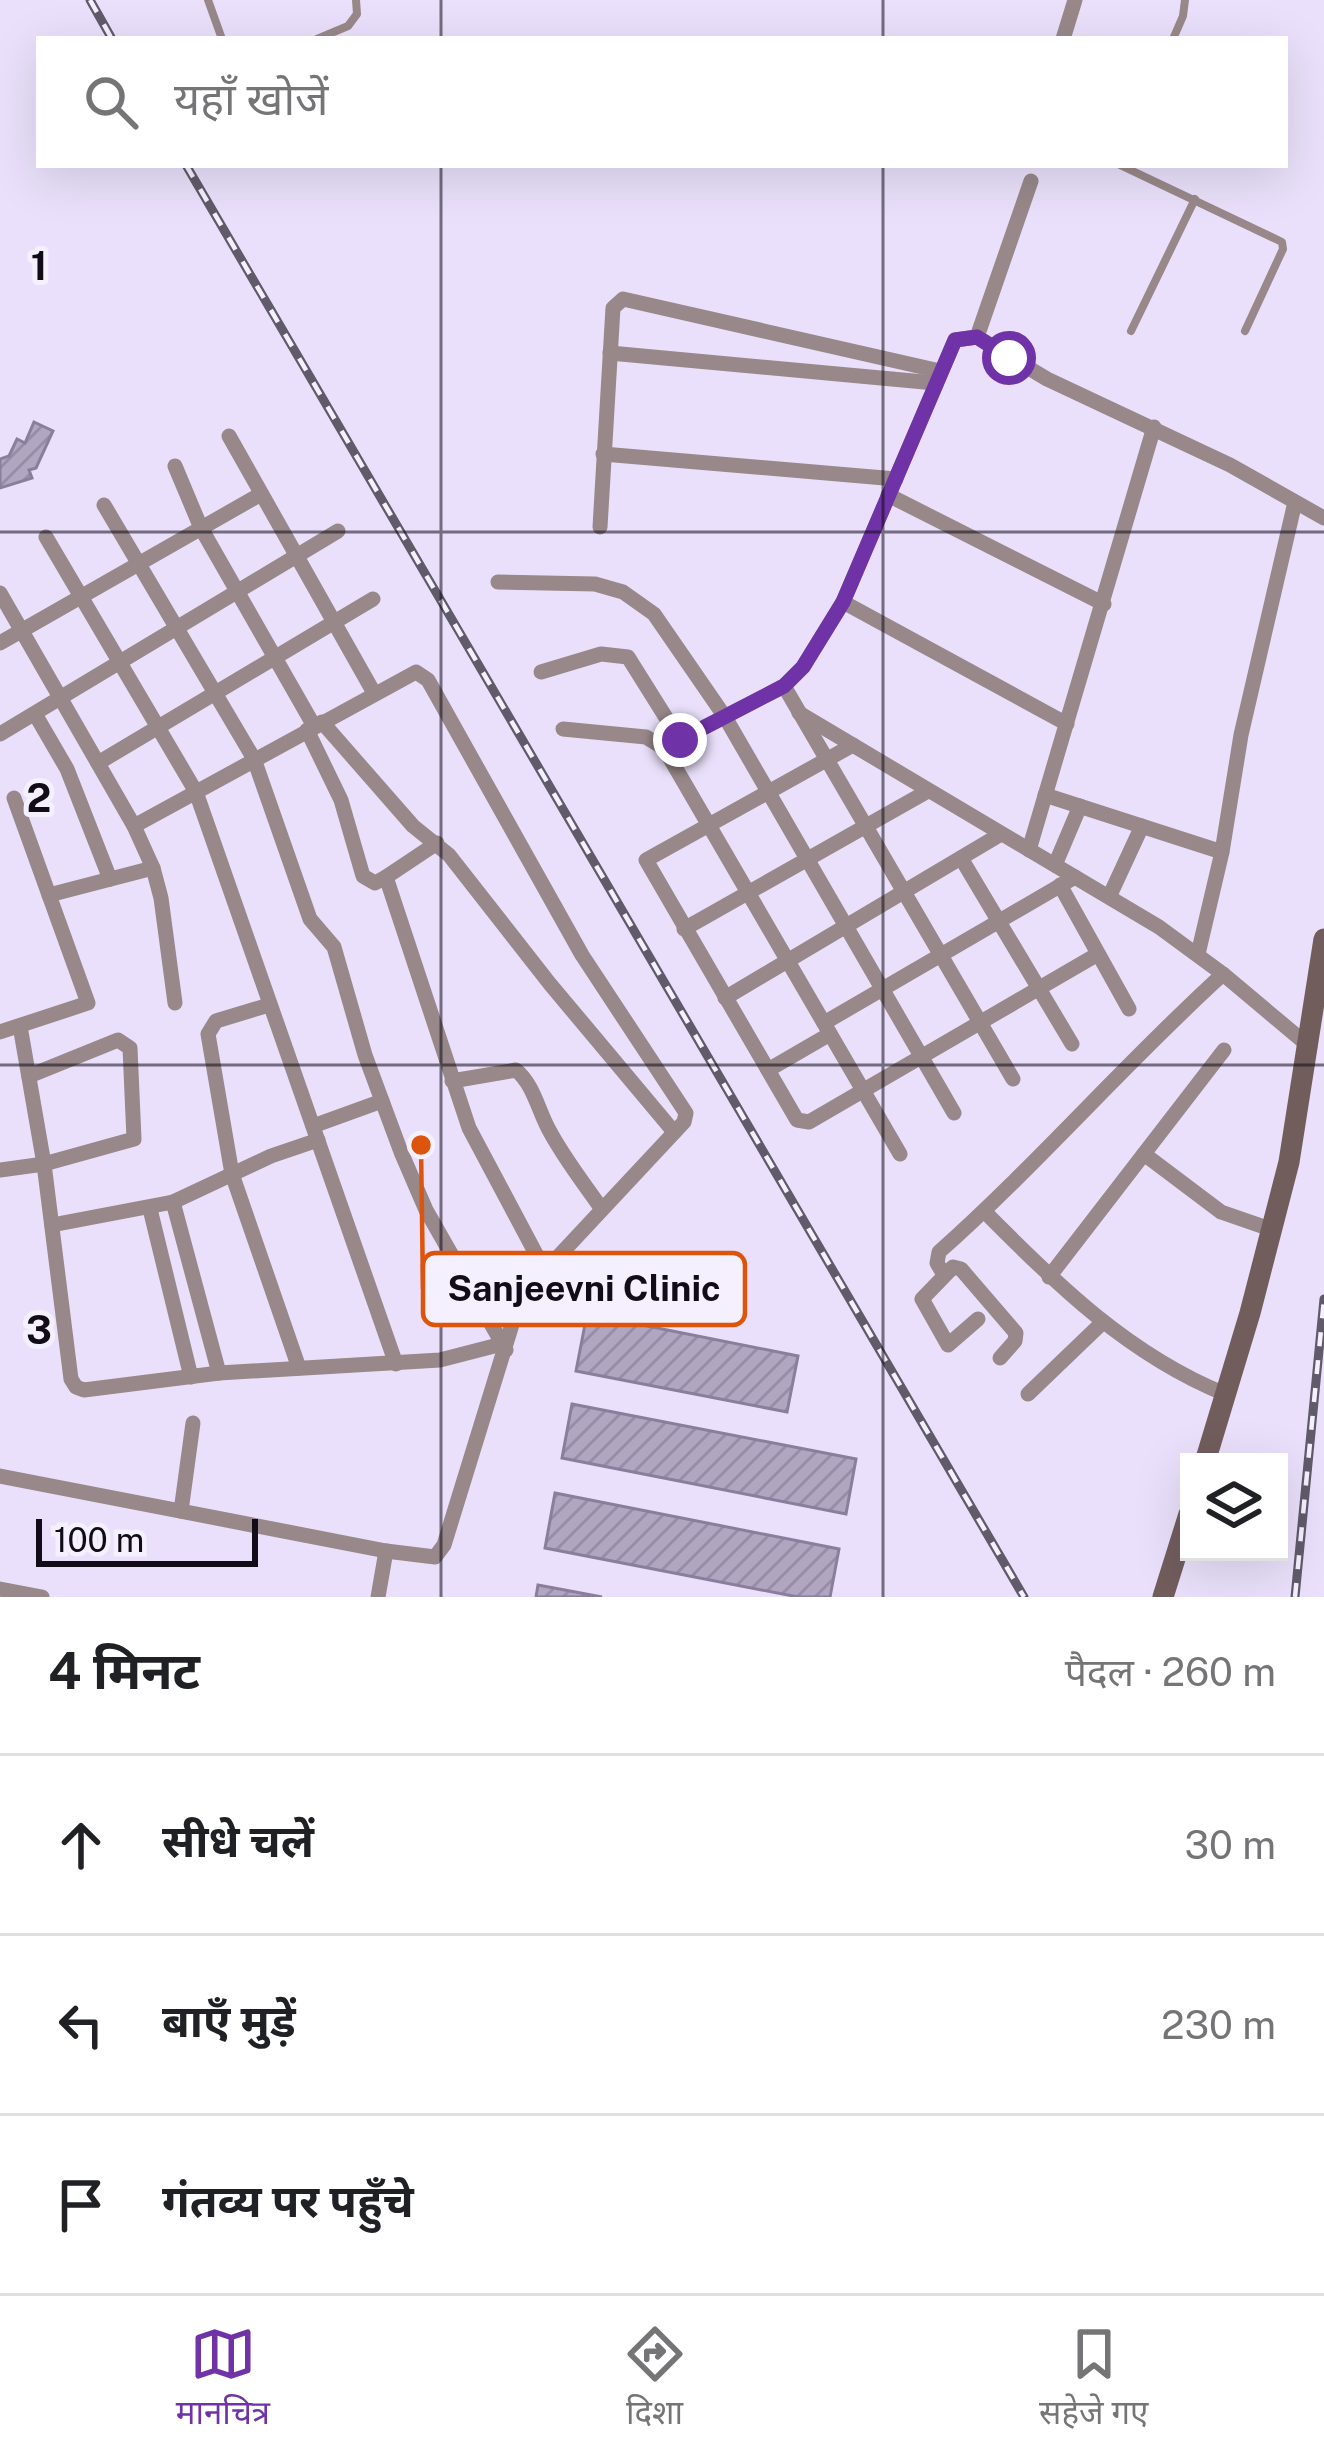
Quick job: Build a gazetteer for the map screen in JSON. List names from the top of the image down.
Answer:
{
  "places": ["Sanjeevni Clinic"],
  "scale_bar": "100 m",
  "page": {
    "search": "यहाँ खोजें",
    "scale": "100 m",
    "heading": ["4 मिनट", "पैदल · 260 m"],
    "list": [
      ["सीधे चलें", "30 m"],
      ["बाएँ मुड़ें", "230 m"],
      "गंतव्य पर पहुँचे"
    ],
    "nav": ["मानचित्र", "दिशा", "सहेजे गए"]
  },
  "grid": {
    "rows": ["1", "2", "3"]
  }
}
